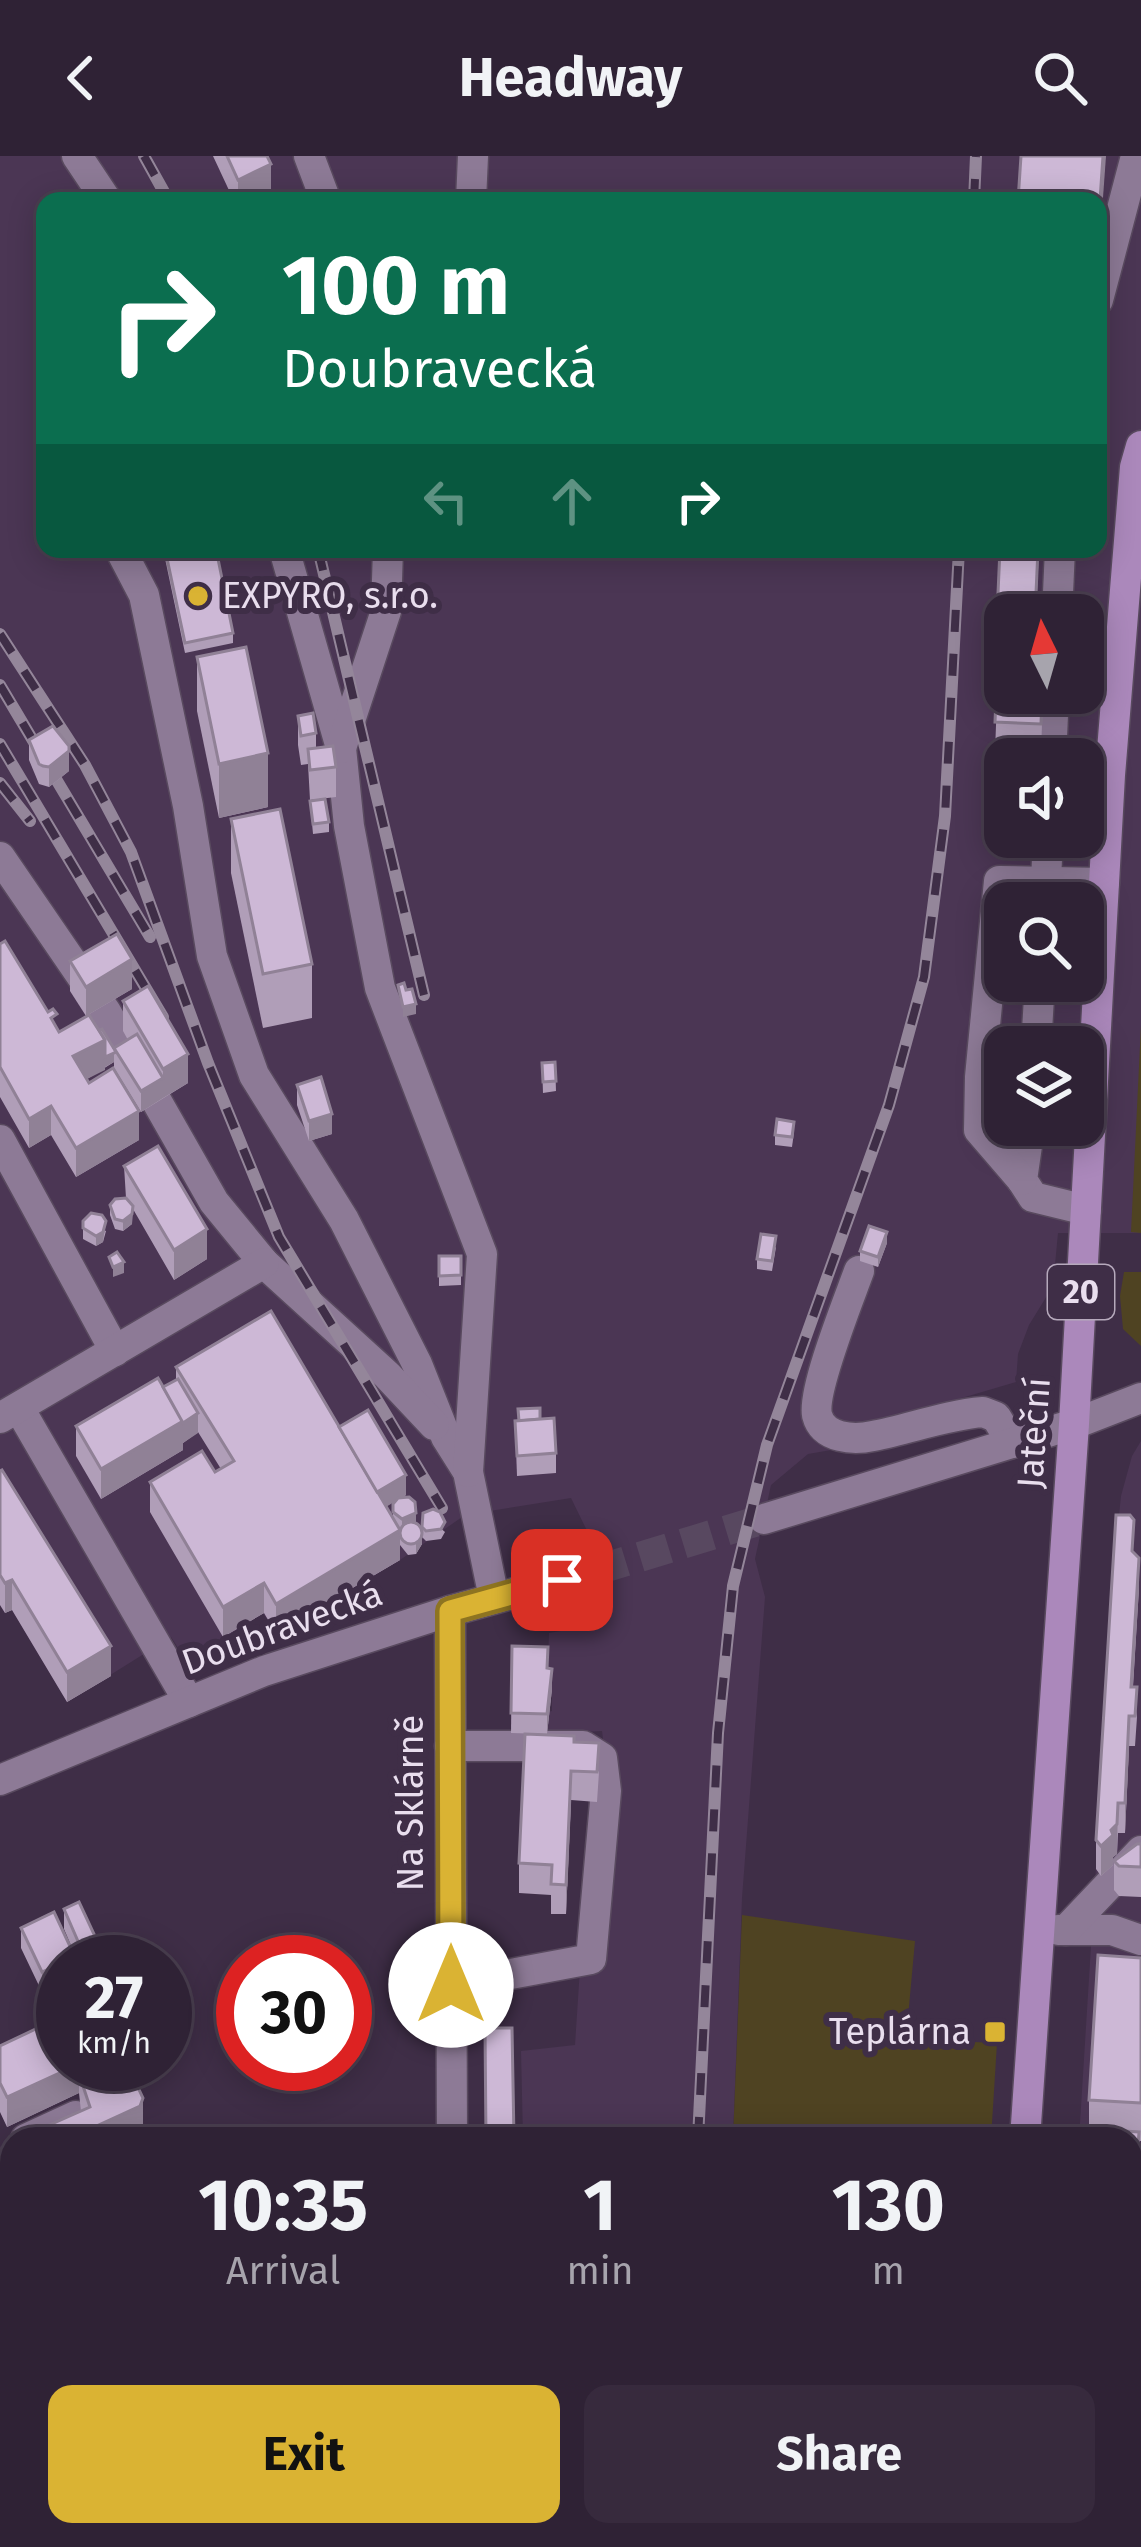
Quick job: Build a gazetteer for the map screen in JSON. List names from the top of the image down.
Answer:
{
  "streets": {
    "main road": ["20", "Jateční"],
    "street": ["Doubravecká", "Na Sklárně"]
  },
  "crossings": [
    ["Doubravecká", "Na Sklárně"]
  ],
  "places": {
    "other": ["EXPYRO, s.r.o."],
    "transit": ["Teplárna"]
  },
  "north": "top",
  "page": {
    "header": "Headway",
    "turn": ["100 m", "Doubravecká"],
    "speed": "27 km/h",
    "limit": "30",
    "eta": [
      "10:35",
      "Arrival",
      "1",
      "min",
      "130",
      "m"
    ],
    "buttons": ["Exit", "Share"]
  }
}
